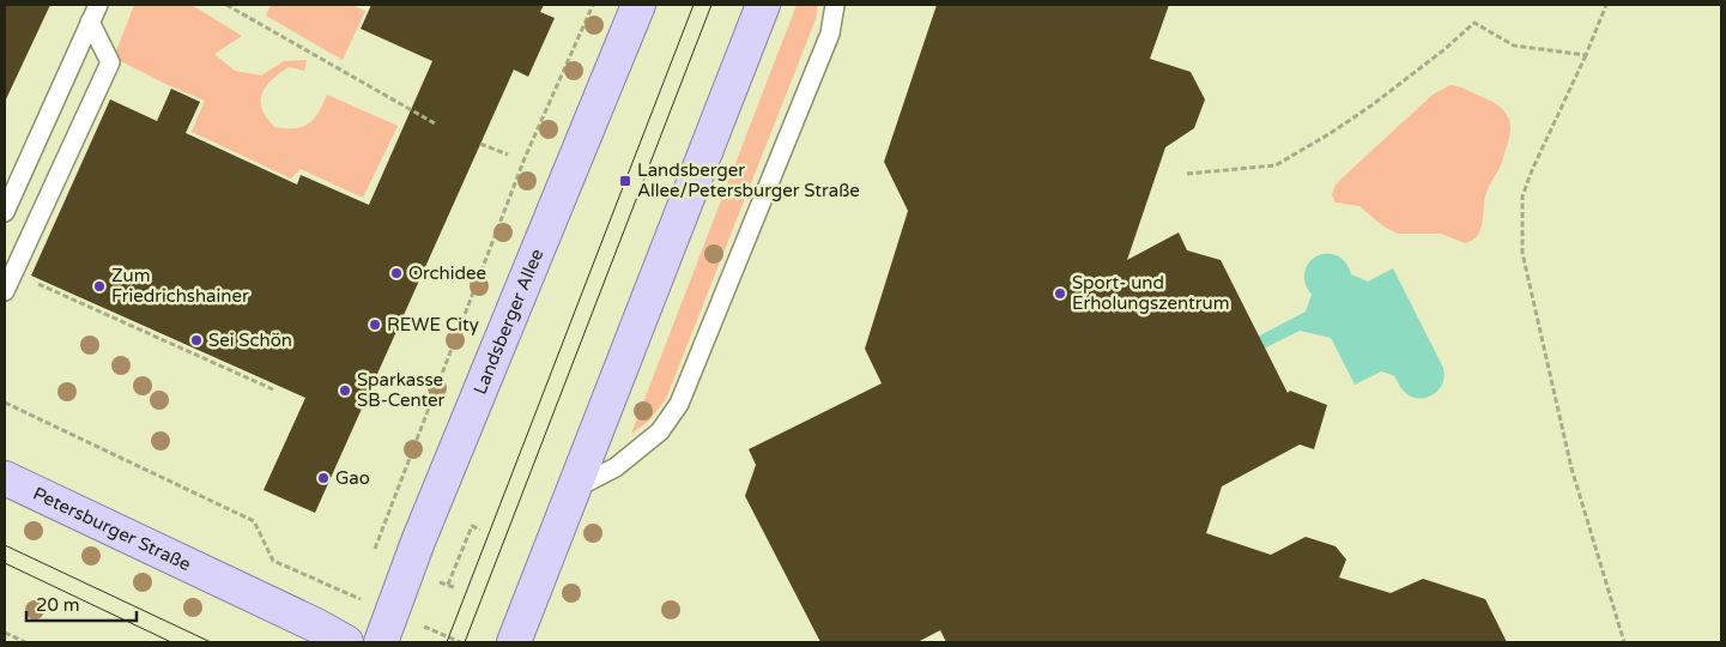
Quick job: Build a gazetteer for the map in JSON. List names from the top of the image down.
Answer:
{
  "streets": {
    "main road": ["Landsberger Allee", "Petersburger Straße"]
  },
  "places": {
    "transit": ["Landsberger Allee/Petersburger Straße"],
    "other": [
      "Orchidee",
      "Zum Friedrichshainer",
      "Sport- und Erholungszentrum",
      "REWE City",
      "Sei Schön",
      "Sparkasse SB-Center",
      "Gao"
    ]
  },
  "scale_bar": "20 m"
}
